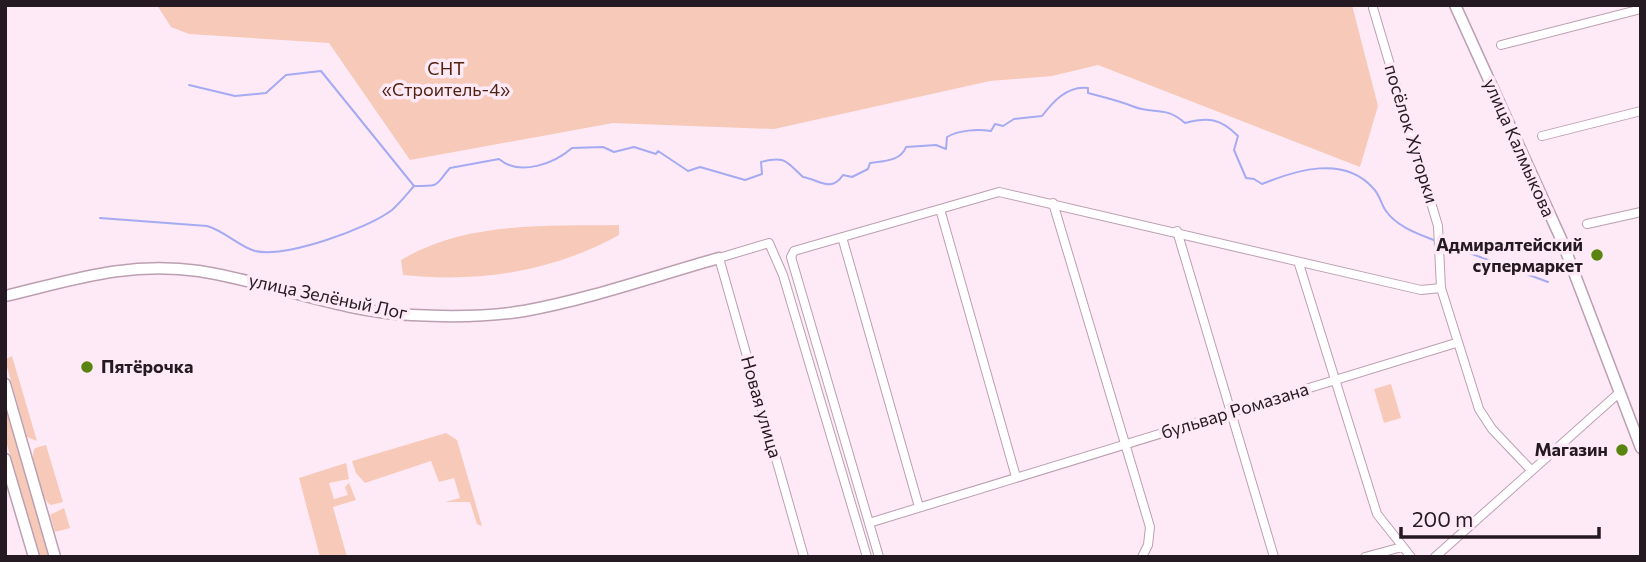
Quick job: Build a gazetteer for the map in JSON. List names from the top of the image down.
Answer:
{
  "streets": {
    "street": [
      "посёлок Хуторки",
      "улица Калмыкова",
      "улица Зелёный Лог",
      "Новая улица",
      "бульвар Ромазана"
    ]
  },
  "crossings": [
    ["посёлок Хуторки", "бульвар Ромазана"],
    ["улица Зелёный Лог", "Новая улица"]
  ],
  "parks": ["СНТ «Строитель-4»"],
  "places": ["Адмиралтейский супермаркет", "Пятёрочка", "Магазин"],
  "scale_bar": "200 m"
}
